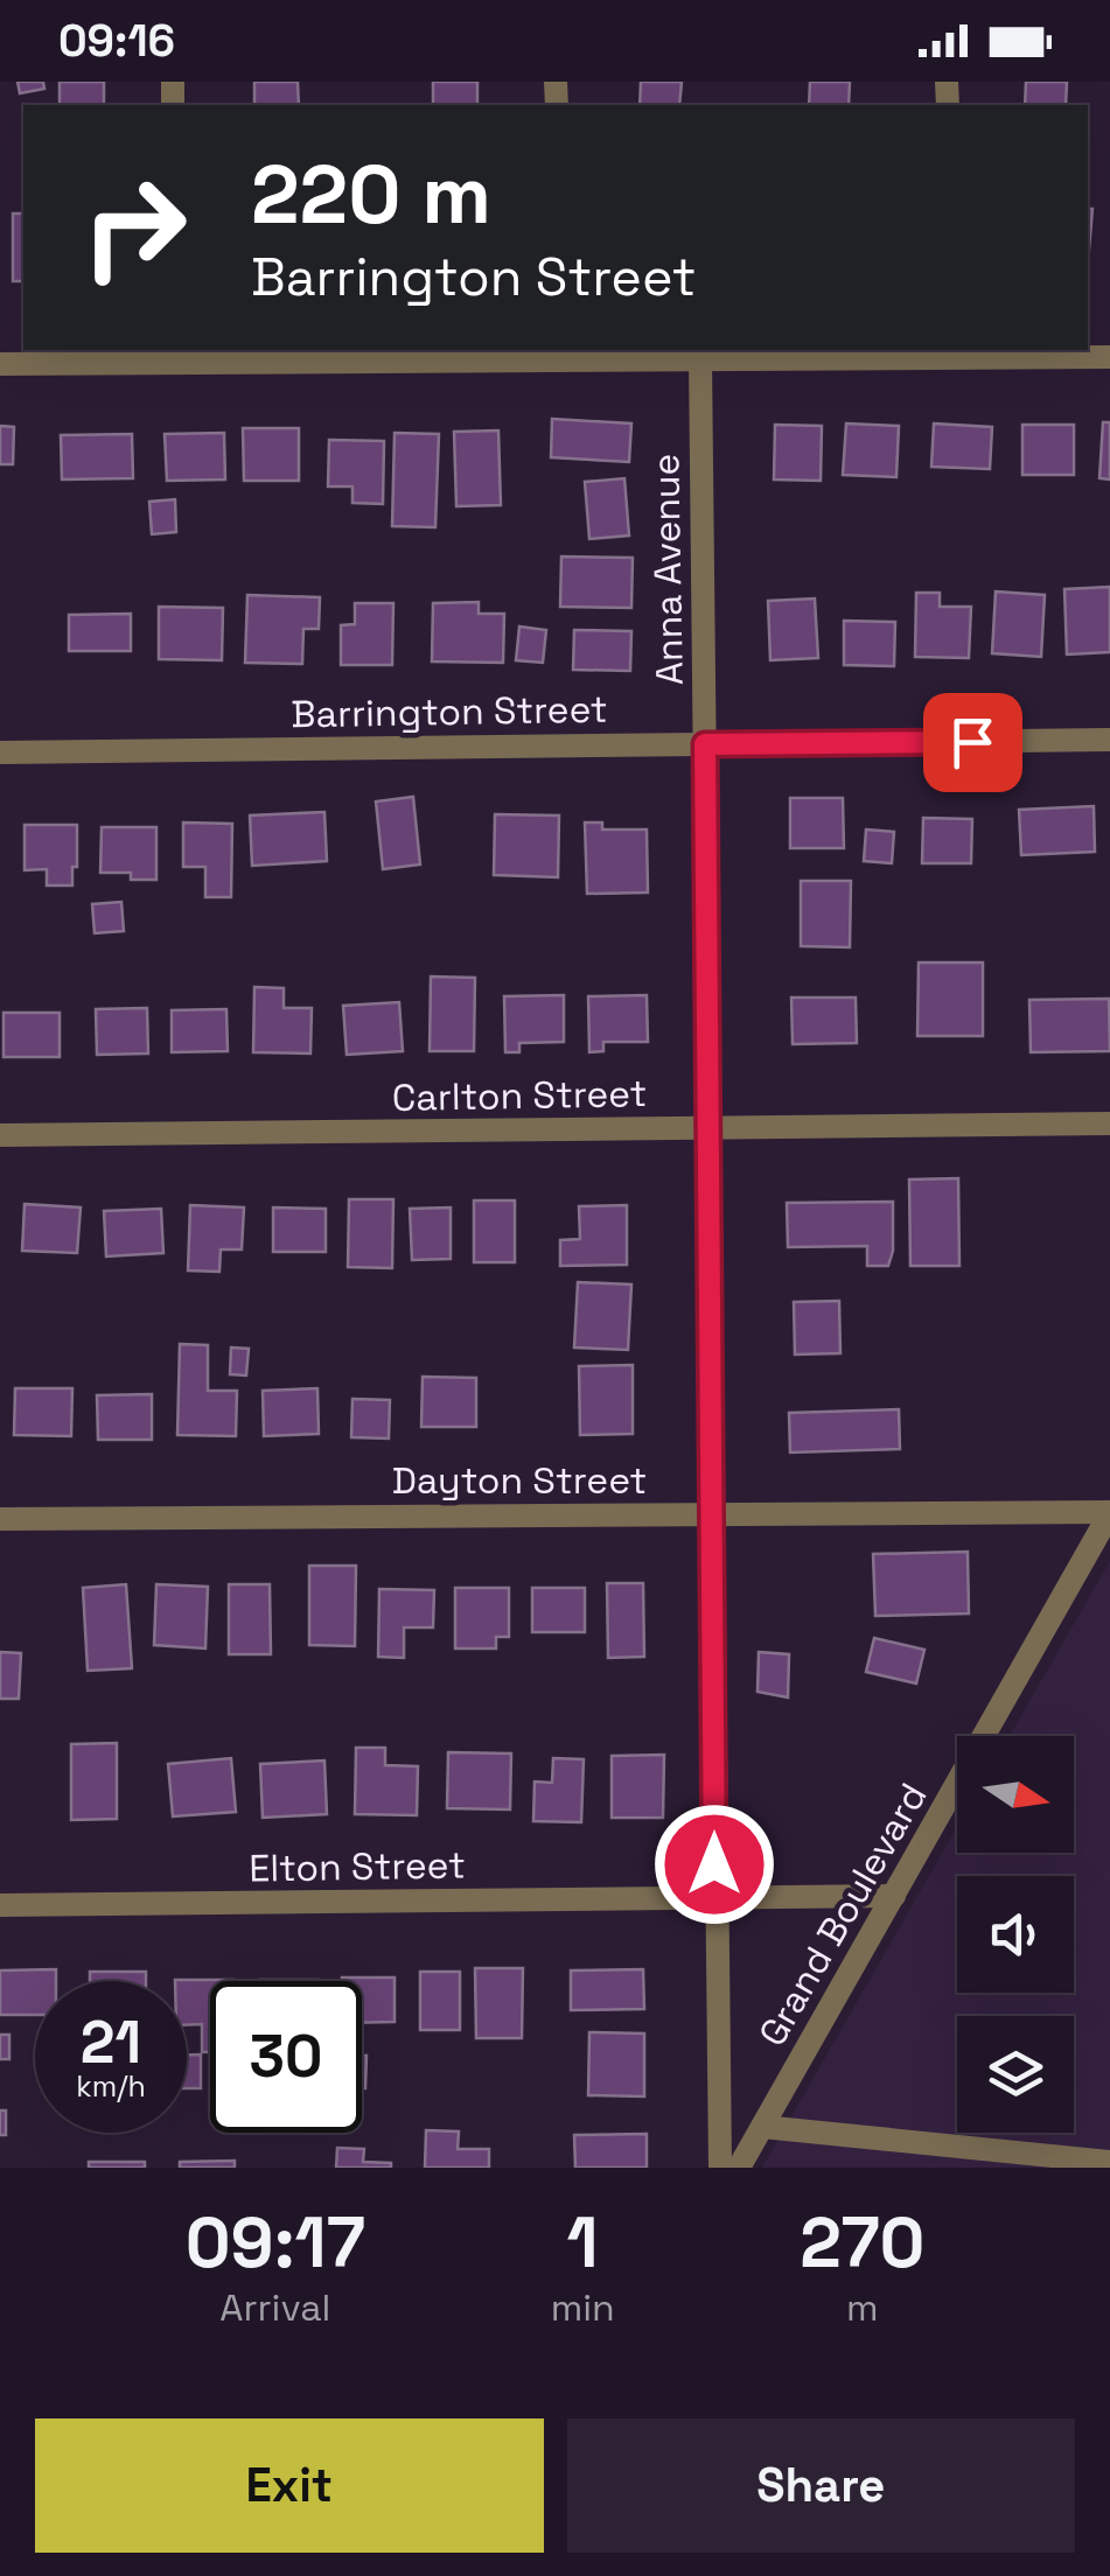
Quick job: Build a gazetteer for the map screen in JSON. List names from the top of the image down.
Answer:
{
  "streets": {
    "street": [
      "Anna Avenue",
      "Barrington Street",
      "Carlton Street",
      "Dayton Street",
      "Elton Street",
      "Grand Boulevard"
    ]
  },
  "crossings": [
    ["Anna Avenue", "Barrington Street"],
    ["Anna Avenue", "Carlton Street"],
    ["Anna Avenue", "Dayton Street"],
    ["Anna Avenue", "Elton Street"],
    ["Dayton Street", "Grand Boulevard"]
  ],
  "north": "right",
  "page": {
    "status": "09:16",
    "turn": ["220 m", "Barrington Street"],
    "speed": "21 km/h",
    "limit": "30",
    "eta": [
      "09:17",
      "Arrival",
      "1",
      "min",
      "270",
      "m"
    ],
    "buttons": ["Exit", "Share"]
  }
}
